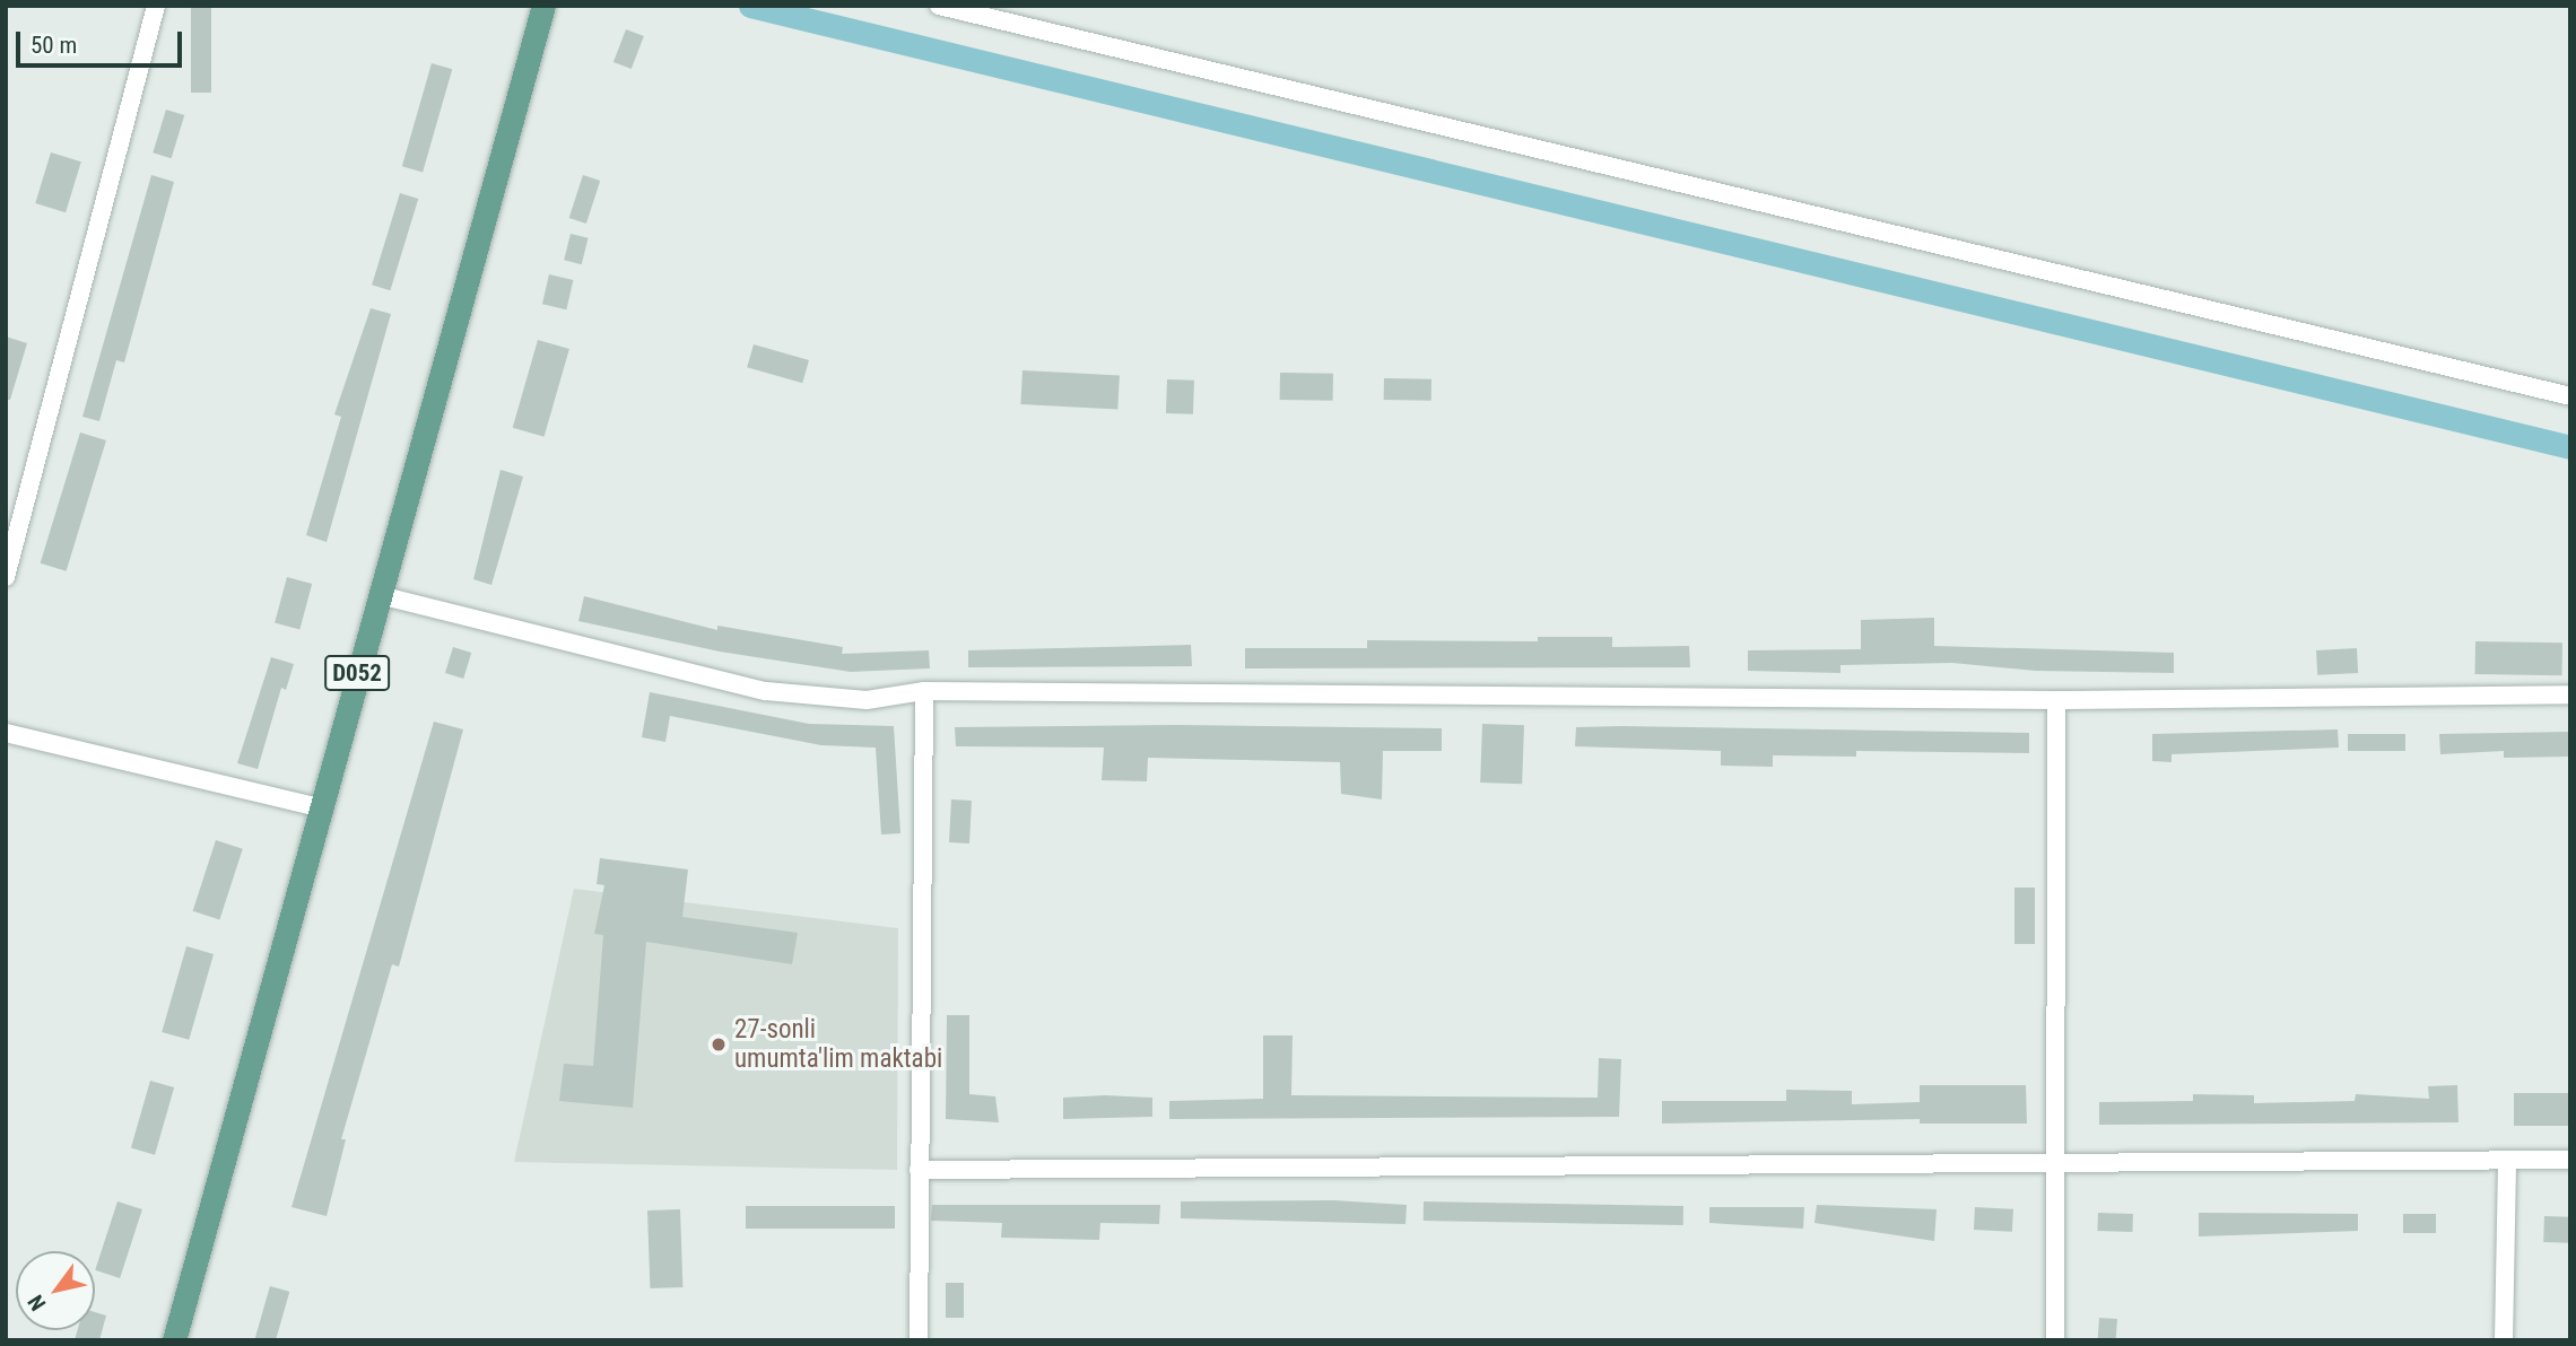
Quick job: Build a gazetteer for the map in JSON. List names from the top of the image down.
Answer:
{
  "streets": {
    "main road": ["D052"]
  },
  "places": ["27-sonli umumta'lim maktabi"],
  "scale_bar": "50 m",
  "north": "bottom left"
}
